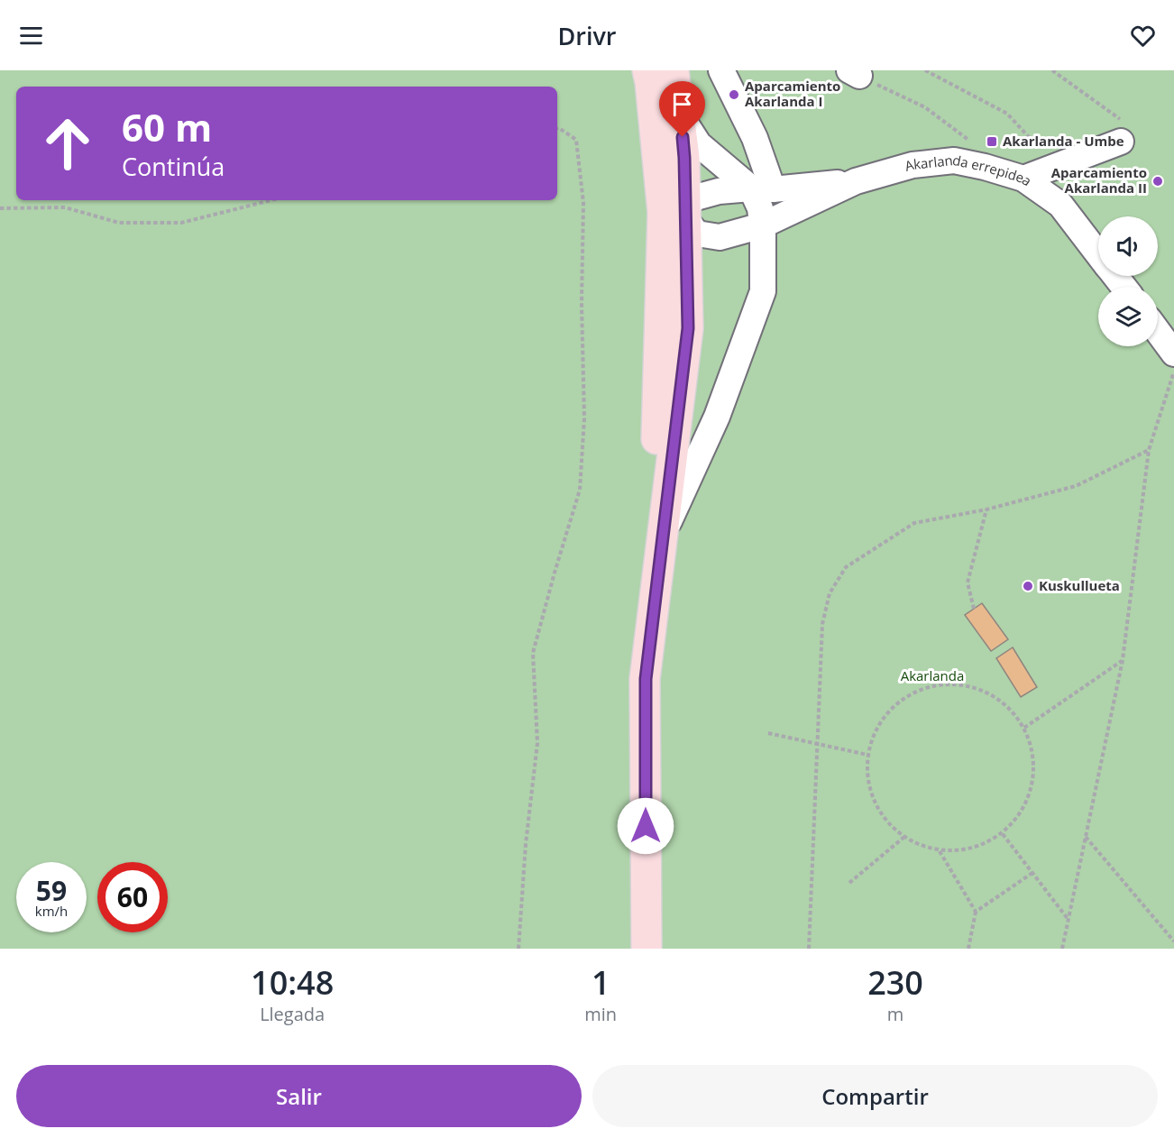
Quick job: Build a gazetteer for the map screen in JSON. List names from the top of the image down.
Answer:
{
  "streets": {
    "street": ["Akarlanda errepidea"]
  },
  "parks": ["Akarlanda"],
  "places": {
    "other": ["Aparcamiento Akarlanda I", "Aparcamiento Akarlanda II", "Kuskullueta"],
    "transit": ["Akarlanda - Umbe"]
  },
  "page": {
    "header": "Drivr",
    "turn": ["60 m", "Continúa"],
    "speed": "59 km/h",
    "limit": "60",
    "eta": [
      "10:48",
      "Llegada",
      "1",
      "min",
      "230",
      "m"
    ],
    "buttons": ["Salir", "Compartir"]
  }
}
